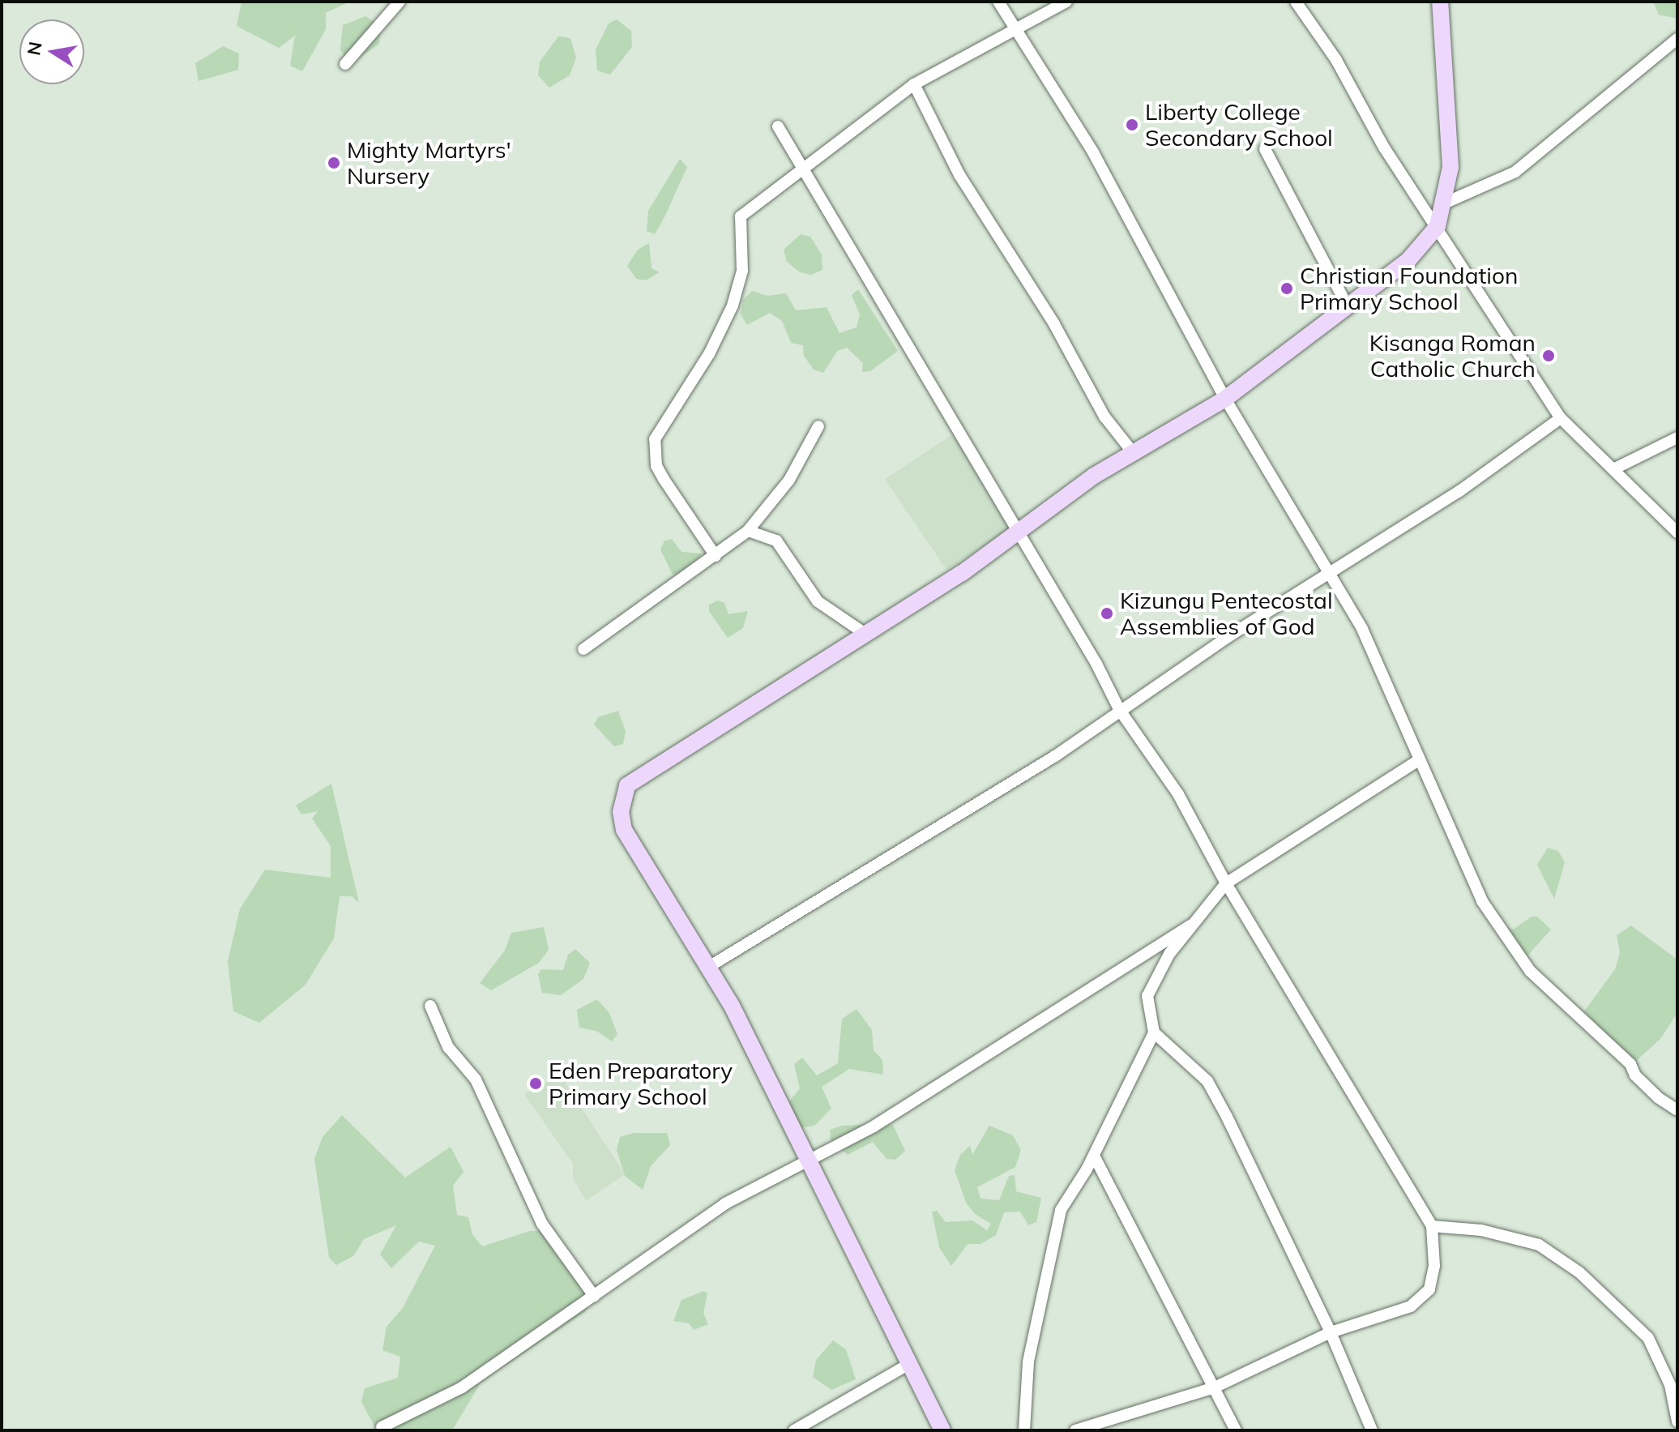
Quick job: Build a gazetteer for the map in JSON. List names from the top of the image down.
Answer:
{
  "places": [
    "Liberty College Secondary School",
    "Mighty Martyrs' Nursery",
    "Christian Foundation Primary School",
    "Kisanga Roman Catholic Church",
    "Kizungu Pentecostal Assemblies of God",
    "Eden Preparatory Primary School"
  ],
  "north": "left"
}
